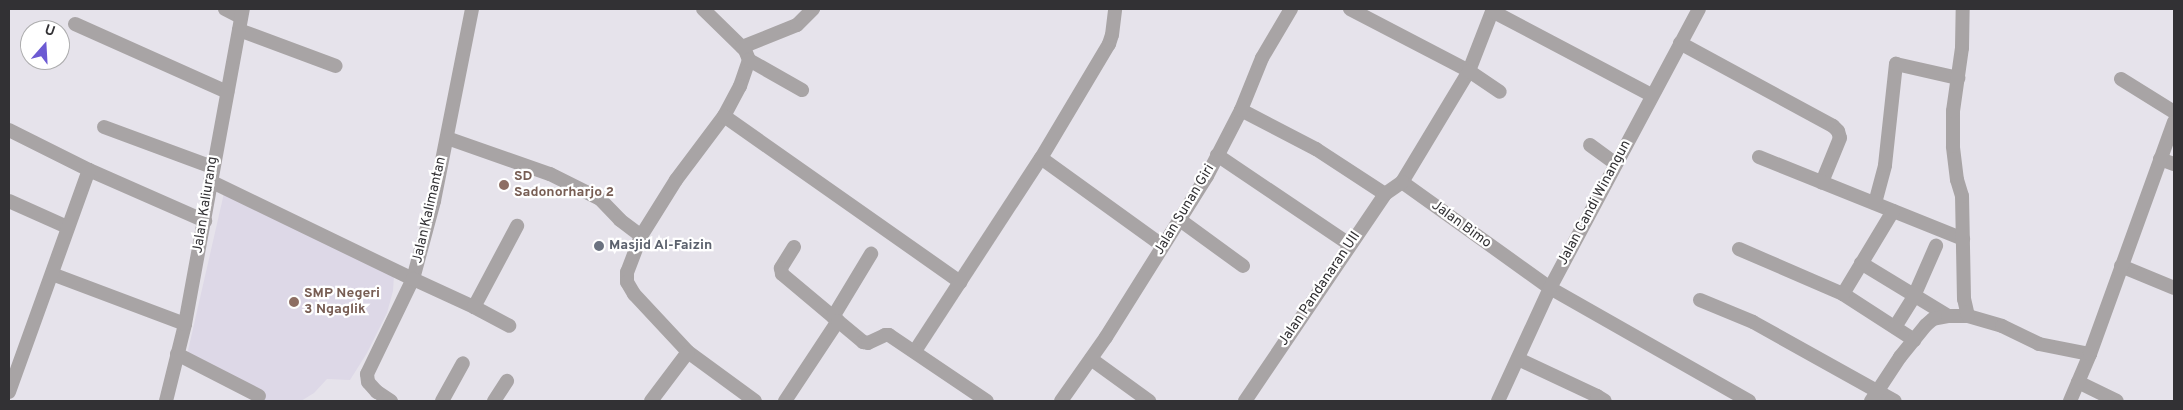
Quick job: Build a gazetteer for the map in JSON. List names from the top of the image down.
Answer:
{
  "streets": {
    "street": [
      "Jalan Candi Winangun",
      "Jalan Kaliurang",
      "Jalan Kalimantan",
      "Jalan Sunan Giri",
      "Jalan Bimo",
      "Jalan Pandanaran UII"
    ]
  },
  "crossings": [
    ["Jalan Candi Winangun", "Jalan Bimo"],
    ["Jalan Kaliurang", "Jalan Kalimantan"],
    ["Jalan Bimo", "Jalan Pandanaran UII"]
  ],
  "places": ["SD Sadonorharjo 2", "Masjid Al-Faizin", "SMP Negeri 3 Ngaglik"],
  "north": "top"
}
